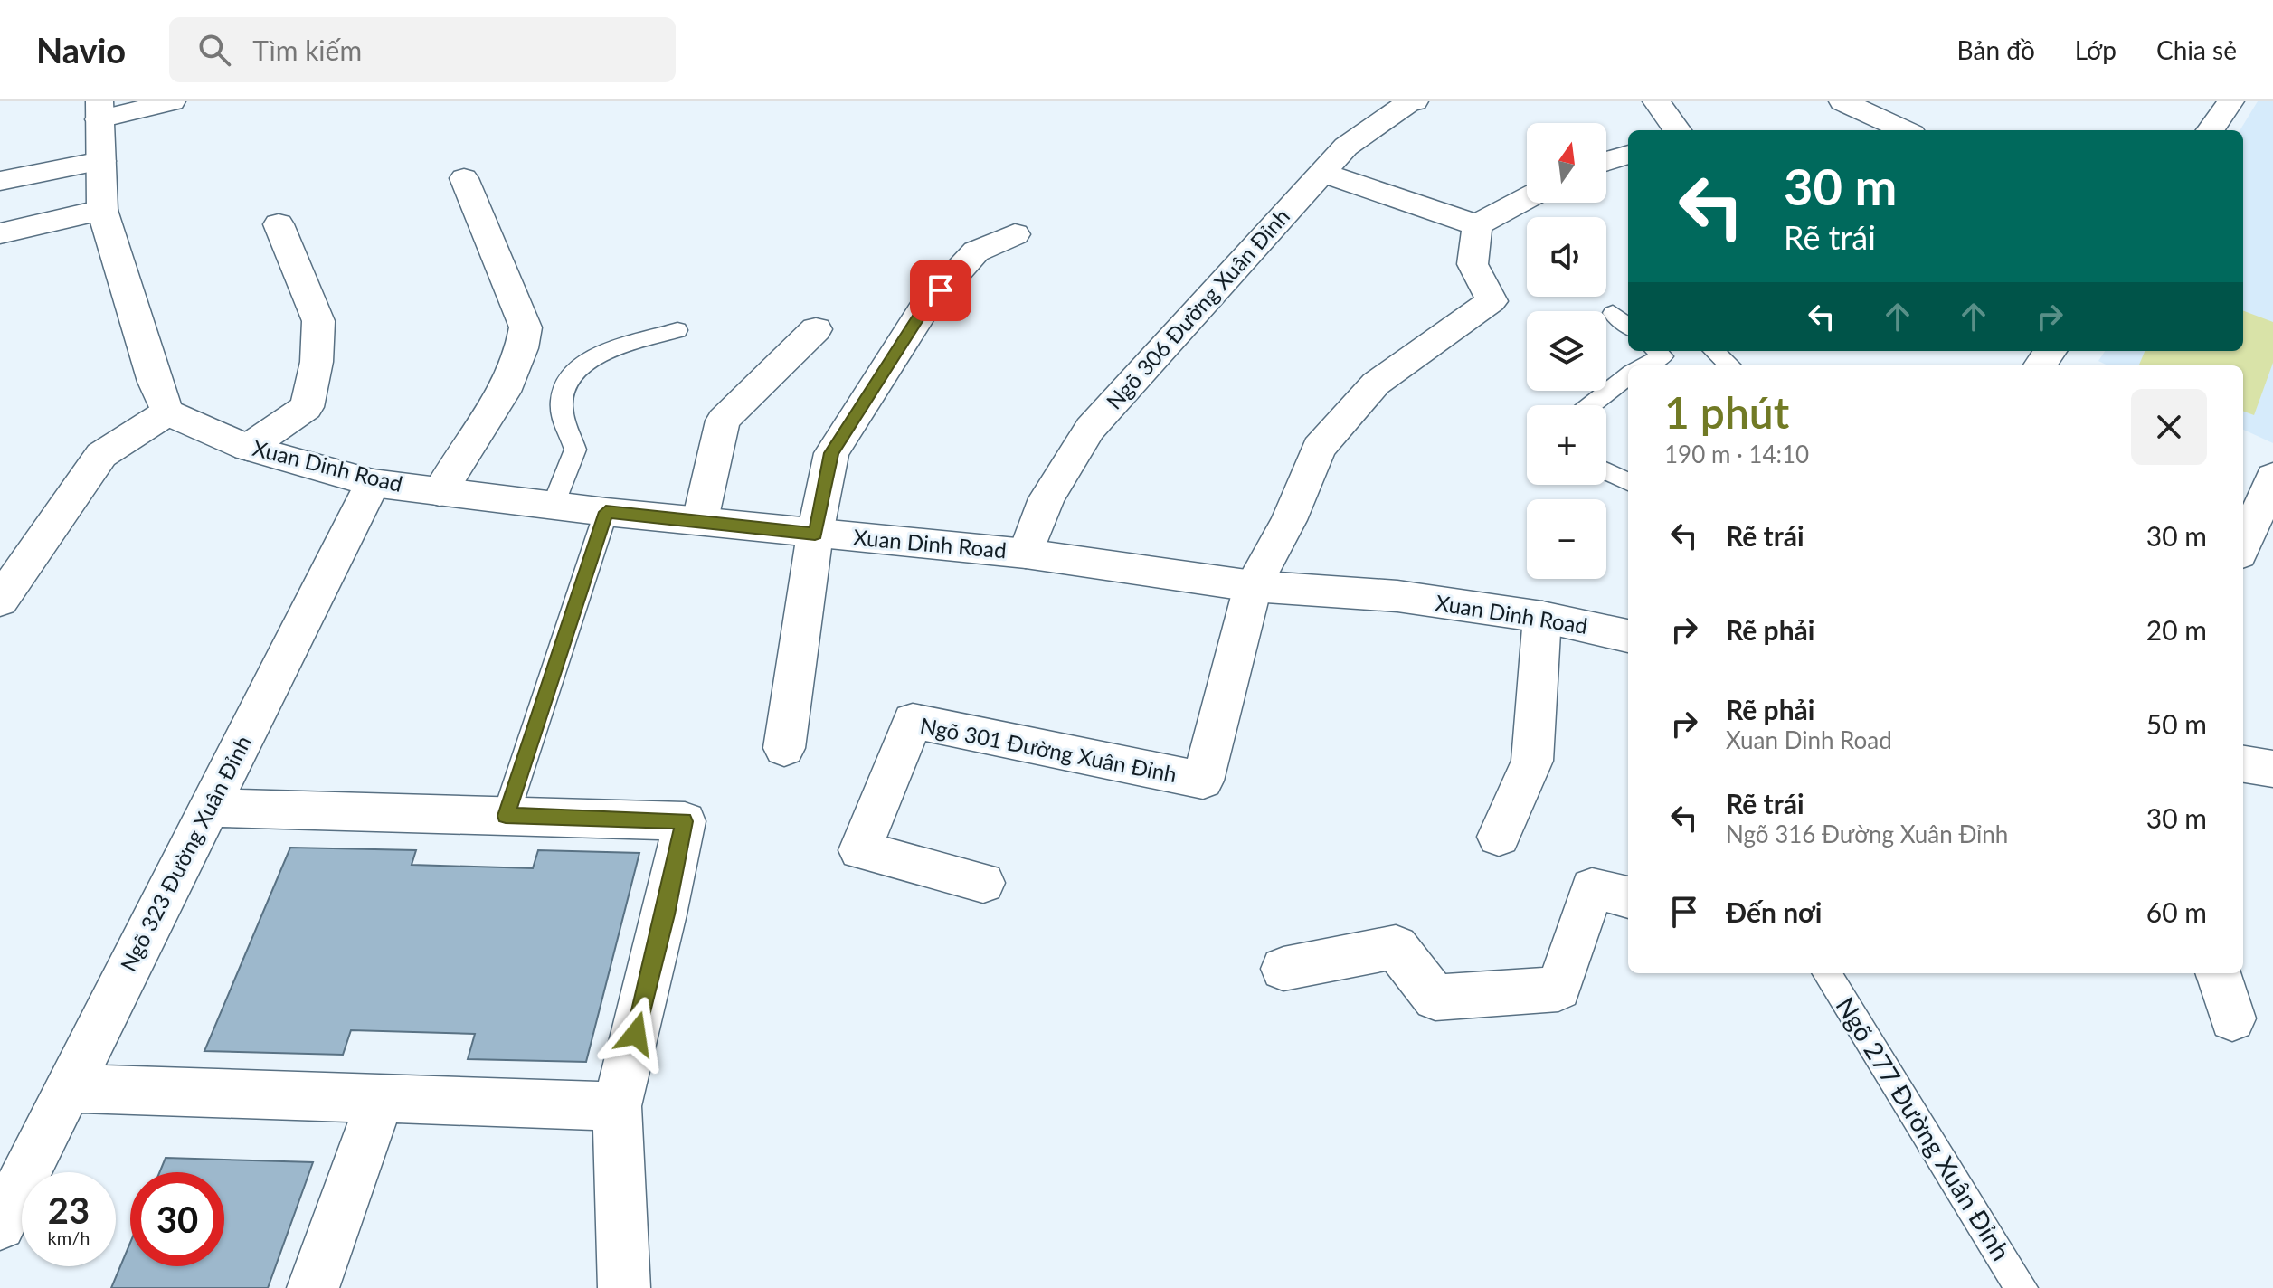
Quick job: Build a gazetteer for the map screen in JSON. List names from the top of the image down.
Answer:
{
  "streets": {
    "street": [
      "Ngõ 306 Đường Xuân Đỉnh",
      "Xuan Dinh Road",
      "Ngõ 301 Đường Xuân Đỉnh",
      "Ngõ 323 Đường Xuân Đỉnh"
    ],
    "lane": ["Ngõ 277 Đường Xuân Đỉnh"]
  },
  "crossings": [
    ["Ngõ 306 Đường Xuân Đỉnh", "Xuan Dinh Road"],
    ["Xuan Dinh Road", "Ngõ 301 Đường Xuân Đỉnh"],
    ["Xuan Dinh Road", "Ngõ 323 Đường Xuân Đỉnh"]
  ],
  "north": "top",
  "page": {
    "header": "Navio",
    "search": "Tìm kiếm",
    "nav": ["Bản đồ", "Lớp", "Chia sẻ"],
    "map_buttons": ["+", "−"],
    "turn": ["30 m", "Rẽ trái"],
    "heading": ["1 phút", "190 m · 14:10"],
    "list": [
      {
        "name": "Rẽ trái",
        "value": "30 m"
      },
      {
        "name": "Rẽ phải",
        "value": "20 m"
      },
      {
        "name": "Rẽ phải",
        "note": "Xuan Dinh Road",
        "value": "50 m"
      },
      {
        "name": "Rẽ trái",
        "note": "Ngõ 316 Đường Xuân Đỉnh",
        "value": "30 m"
      },
      {
        "name": "Đến nơi",
        "value": "60 m"
      }
    ],
    "speed": "23 km/h",
    "limit": "30"
  }
}
